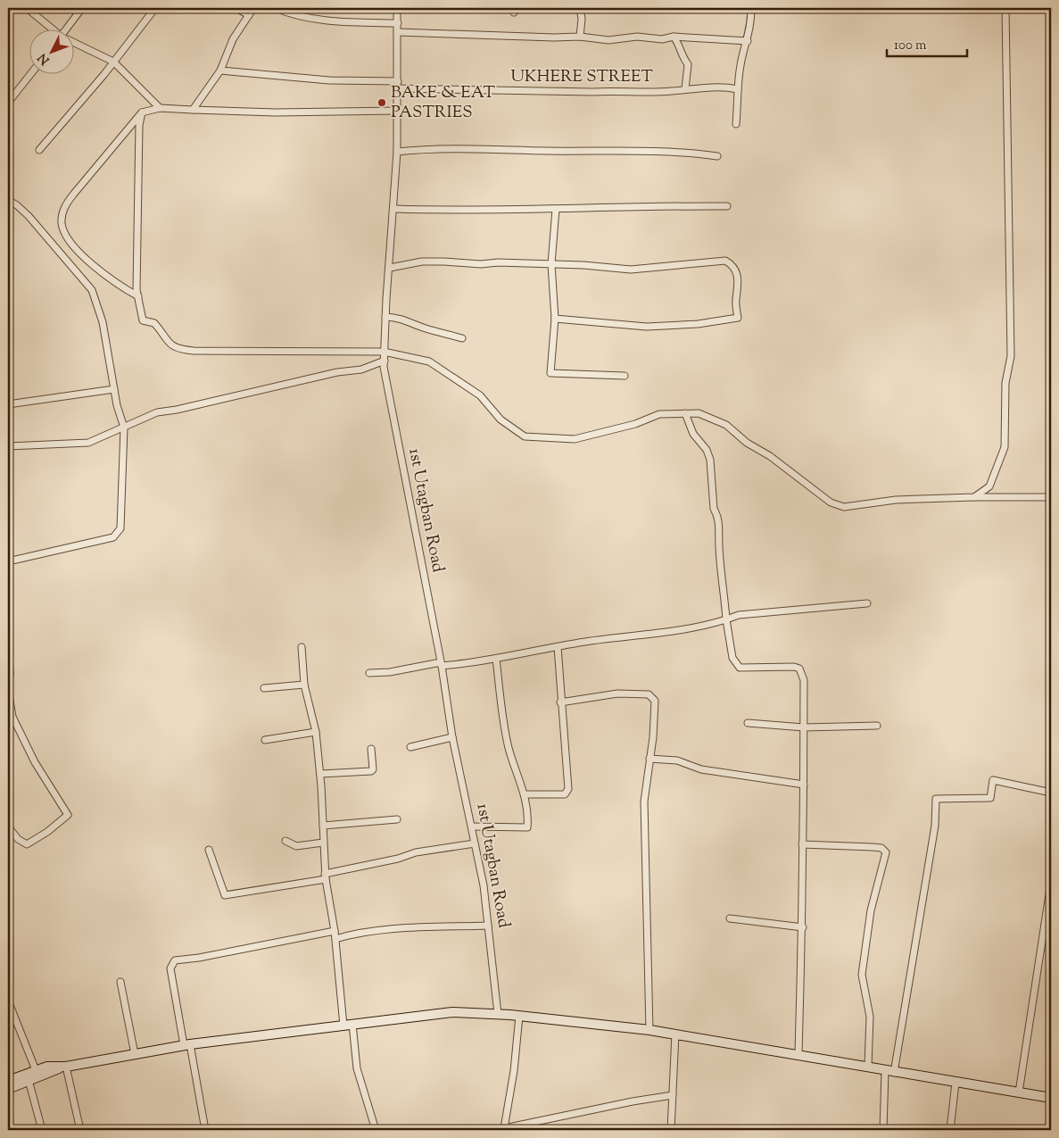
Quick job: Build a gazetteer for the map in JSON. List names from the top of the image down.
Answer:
{
  "streets": {
    "street": ["UKHERE STREET", "1st Utagban Road"]
  },
  "crossings": [
    ["UKHERE STREET", "1st Utagban Road"]
  ],
  "places": ["BAKE & EAT PASTRIES"],
  "scale_bar": "100 m",
  "north": "bottom left"
}
